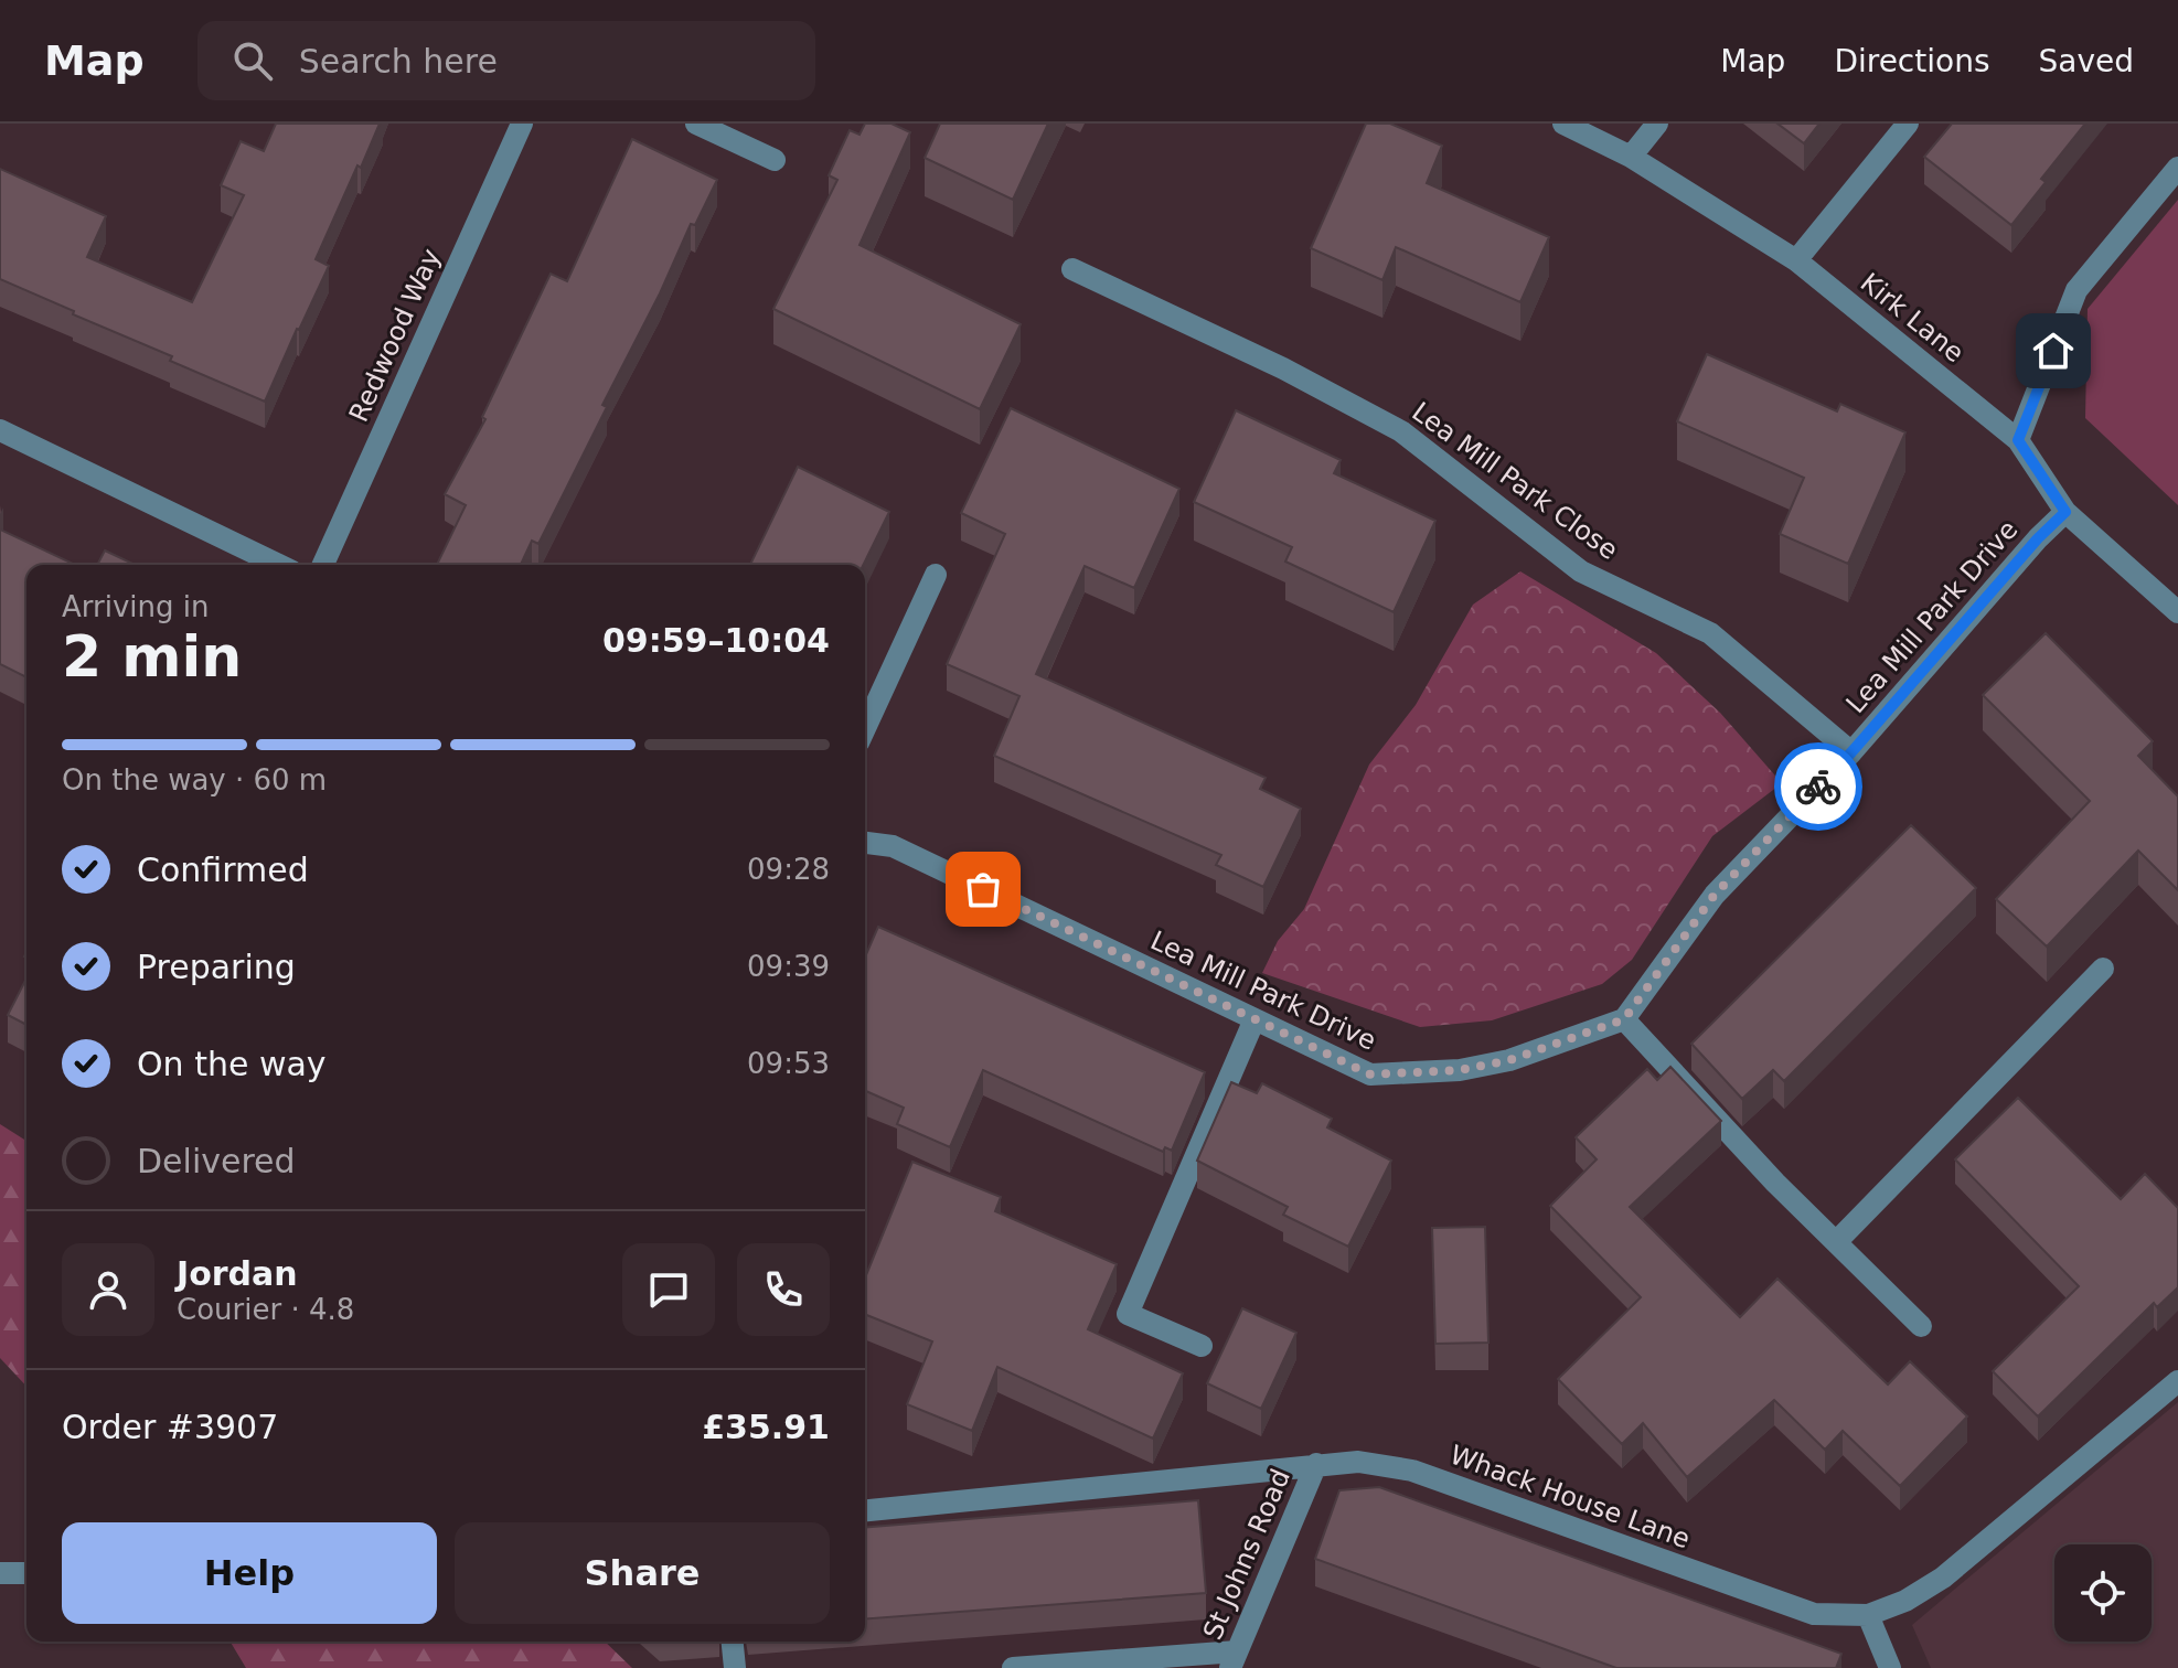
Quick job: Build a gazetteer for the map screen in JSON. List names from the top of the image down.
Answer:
{
  "streets": {
    "street": [
      "Kirk Lane",
      "Redwood Way",
      "Lea Mill Park Close",
      "Lea Mill Park Drive",
      "Whack House Lane",
      "St Johns Road"
    ]
  },
  "crossings": [
    ["Kirk Lane", "Lea Mill Park Drive"],
    ["Lea Mill Park Close", "Lea Mill Park Drive"],
    ["Whack House Lane", "St Johns Road"]
  ],
  "page": {
    "header": "Map",
    "search": "Search here",
    "nav": ["Map", "Directions", "Saved"],
    "heading": ["2 min", "Arriving in", "09:59–10:04"],
    "panel": [
      "Jordan",
      "Courier · 4.8",
      "Order #3907",
      "£35.91"
    ],
    "bar": "On the way · 60 m",
    "list": [
      ["Confirmed", "09:28"],
      ["Preparing", "09:39"],
      ["On the way", "09:53"],
      "Delivered"
    ],
    "buttons": ["Help", "Share"]
  }
}
